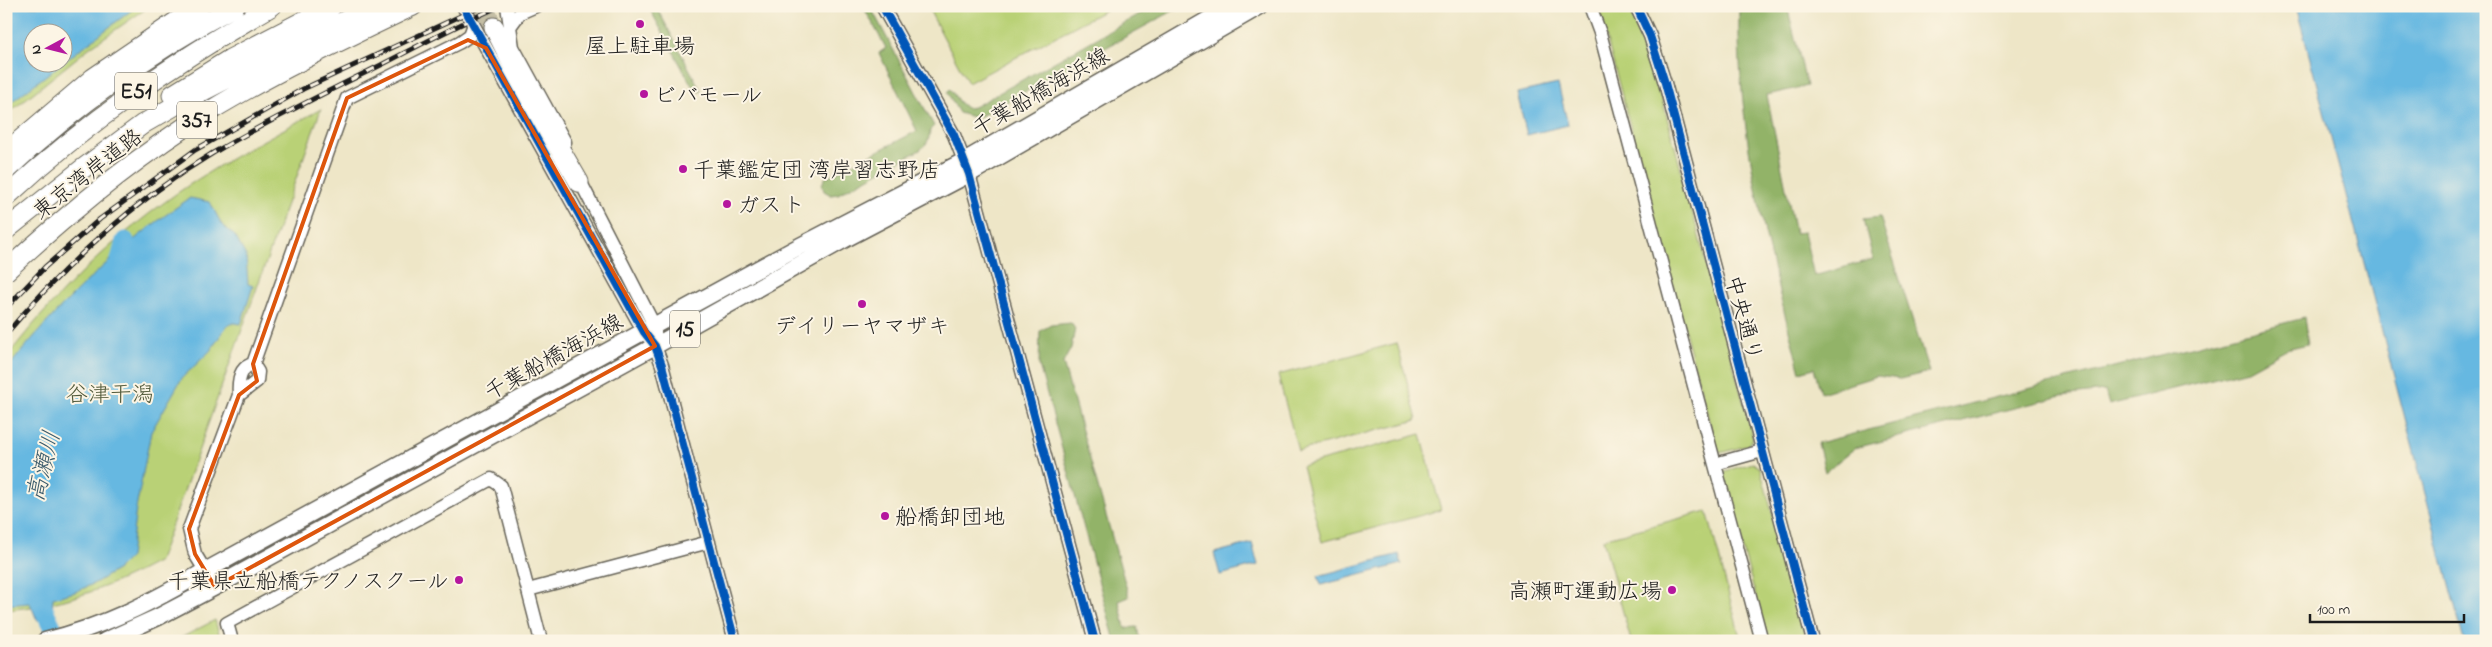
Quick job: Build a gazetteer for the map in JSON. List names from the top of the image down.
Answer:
{
  "streets": {
    "highway": ["E51", "357", "東京湾岸道路"],
    "main road": ["千葉船橋海浜線", "15"],
    "street": ["中央通り"]
  },
  "water": ["高瀬川"],
  "parks": ["谷津干潟"],
  "places": [
    "屋上駐車場",
    "ビバモール",
    "千葉鑑定団 湾岸習志野店",
    "ガスト",
    "デイリーヤマザキ",
    "船橋卸団地",
    "千葉県立船橋テクノスクール",
    "高瀬町運動広場"
  ],
  "scale_bar": "100 m",
  "north": "left"
}
